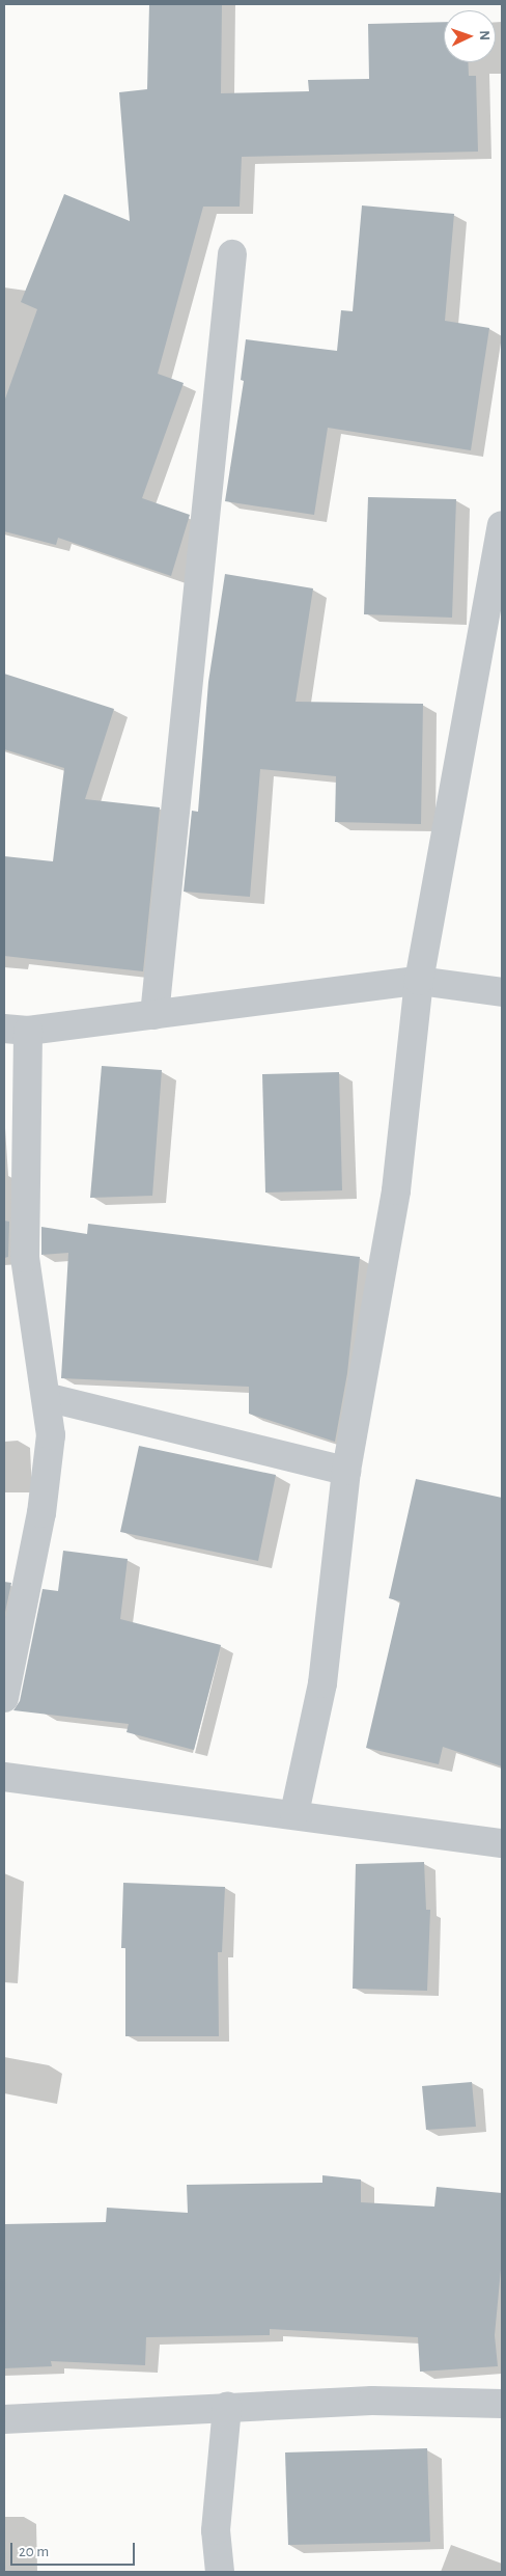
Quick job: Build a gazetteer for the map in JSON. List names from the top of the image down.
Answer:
{
  "scale_bar": "20 m",
  "north": "right"
}
